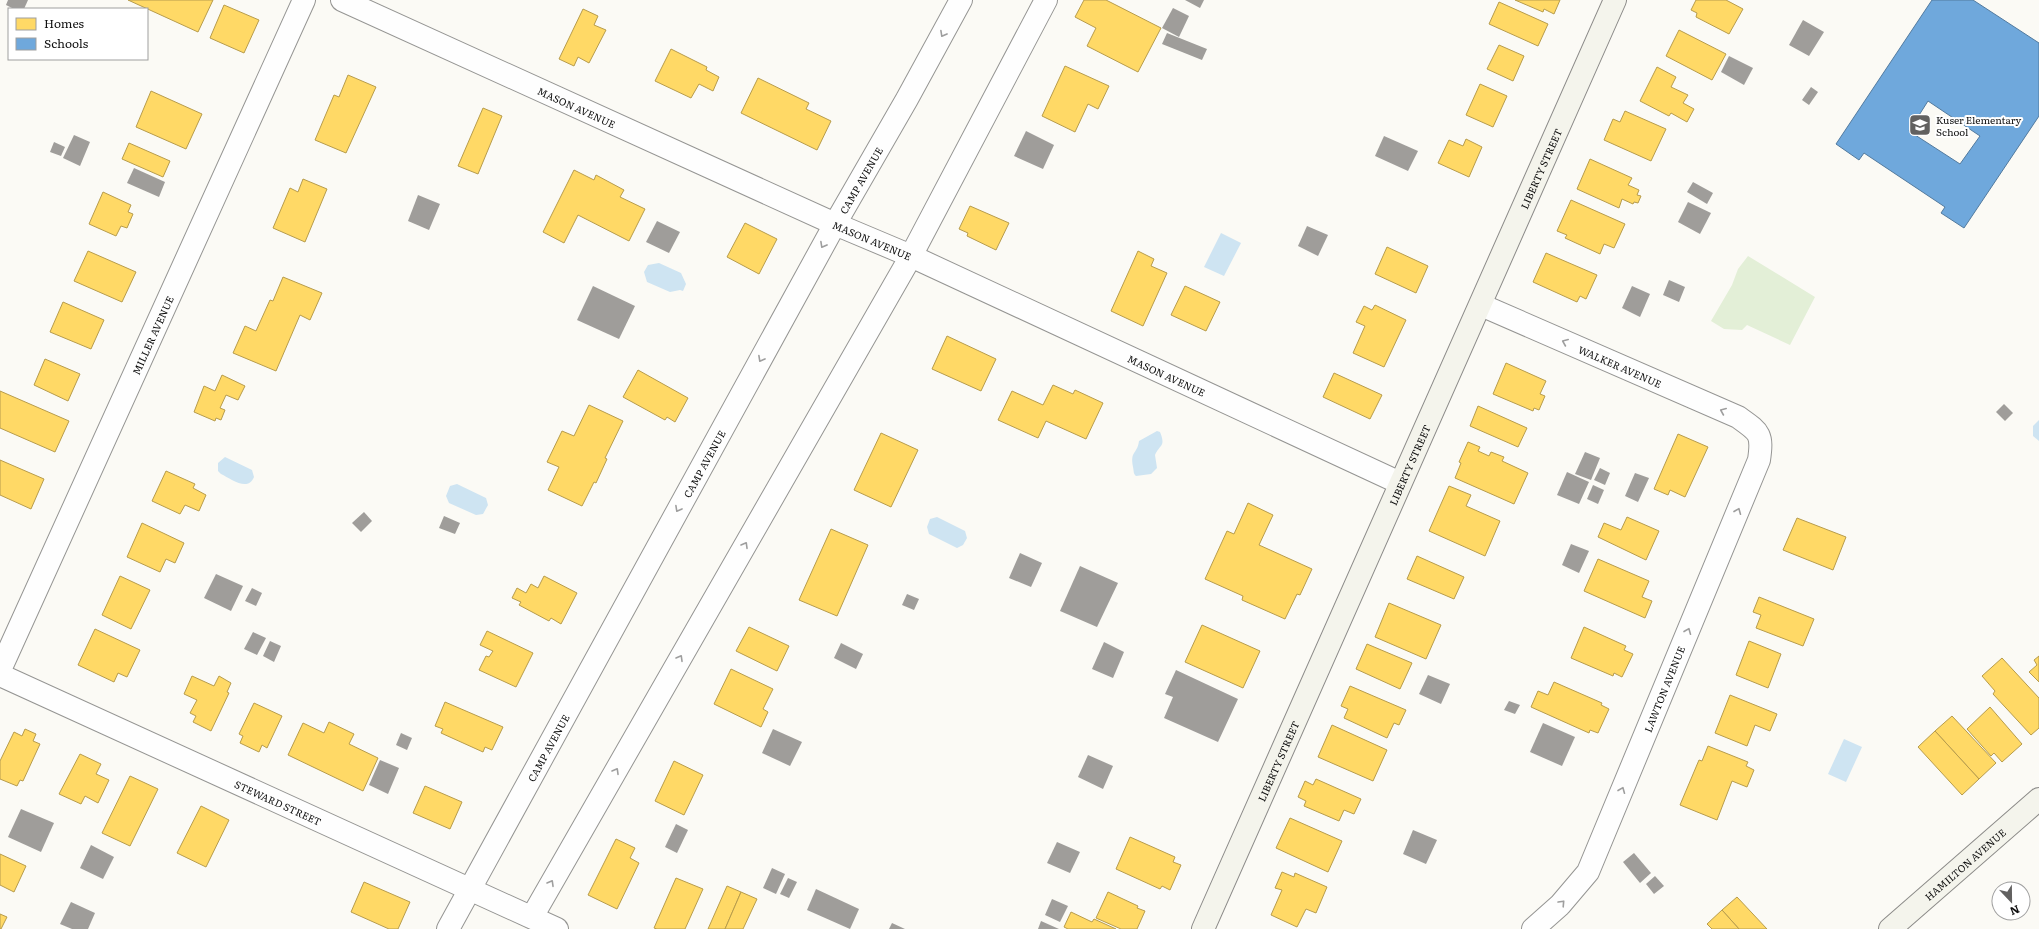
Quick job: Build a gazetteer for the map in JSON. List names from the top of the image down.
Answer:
{
  "streets": {
    "street": [
      "MASON AVENUE",
      "LIBERTY STREET",
      "CAMP AVENUE",
      "MILLER AVENUE",
      "WALKER AVENUE",
      "LAWTON AVENUE",
      "STEWARD STREET",
      "HAMILTON AVENUE"
    ]
  },
  "crossings": [
    ["MASON AVENUE", "LIBERTY STREET"],
    ["MASON AVENUE", "CAMP AVENUE"],
    ["LIBERTY STREET", "WALKER AVENUE"],
    ["CAMP AVENUE", "STEWARD STREET"],
    ["WALKER AVENUE", "LAWTON AVENUE"]
  ],
  "one_way": ["WALKER AVENUE", "LAWTON AVENUE"],
  "places": {
    "school or university": ["Kuser Elementary School"]
  },
  "legend": ["Homes", "Schools"],
  "north": "bottom"
}
